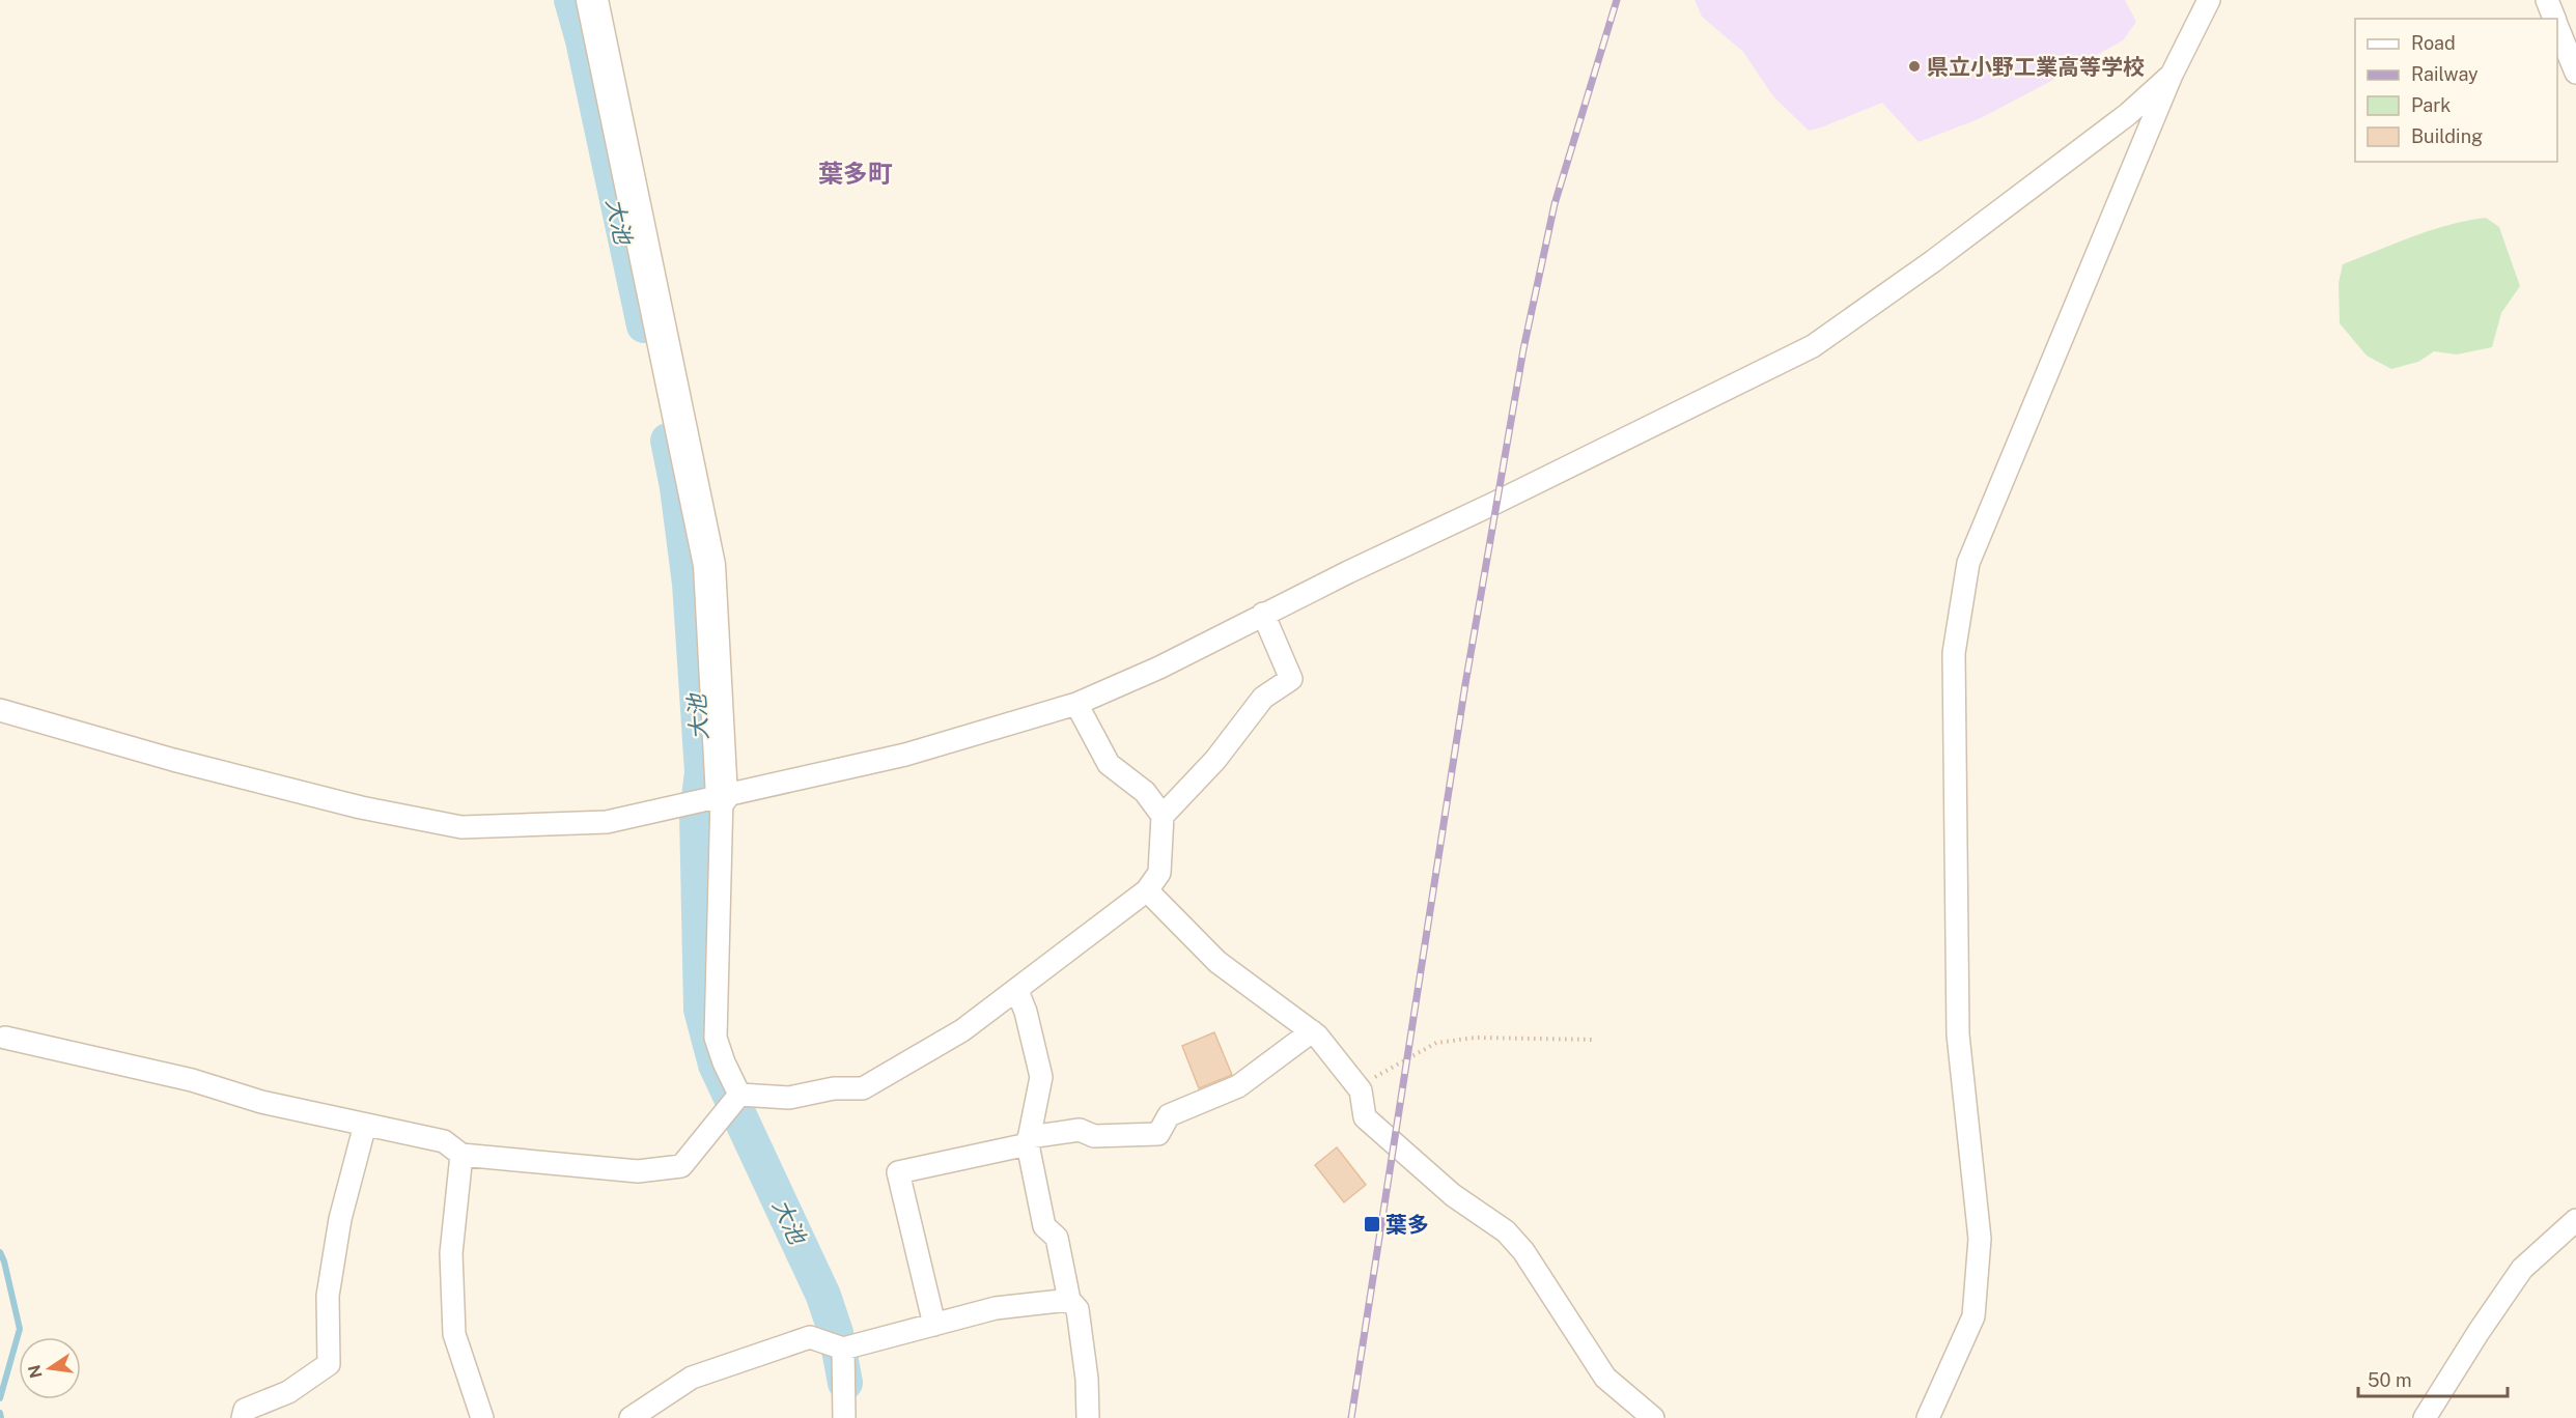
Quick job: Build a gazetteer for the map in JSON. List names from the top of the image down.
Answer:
{
  "districts": ["葉多町"],
  "water": ["大池"],
  "places": {
    "other": ["県立小野工業高等学校"],
    "transit": ["葉多"]
  },
  "legend": [
    "Road",
    "Railway",
    "Park",
    "Building"
  ],
  "scale_bar": "50 m",
  "north": "left"
}
